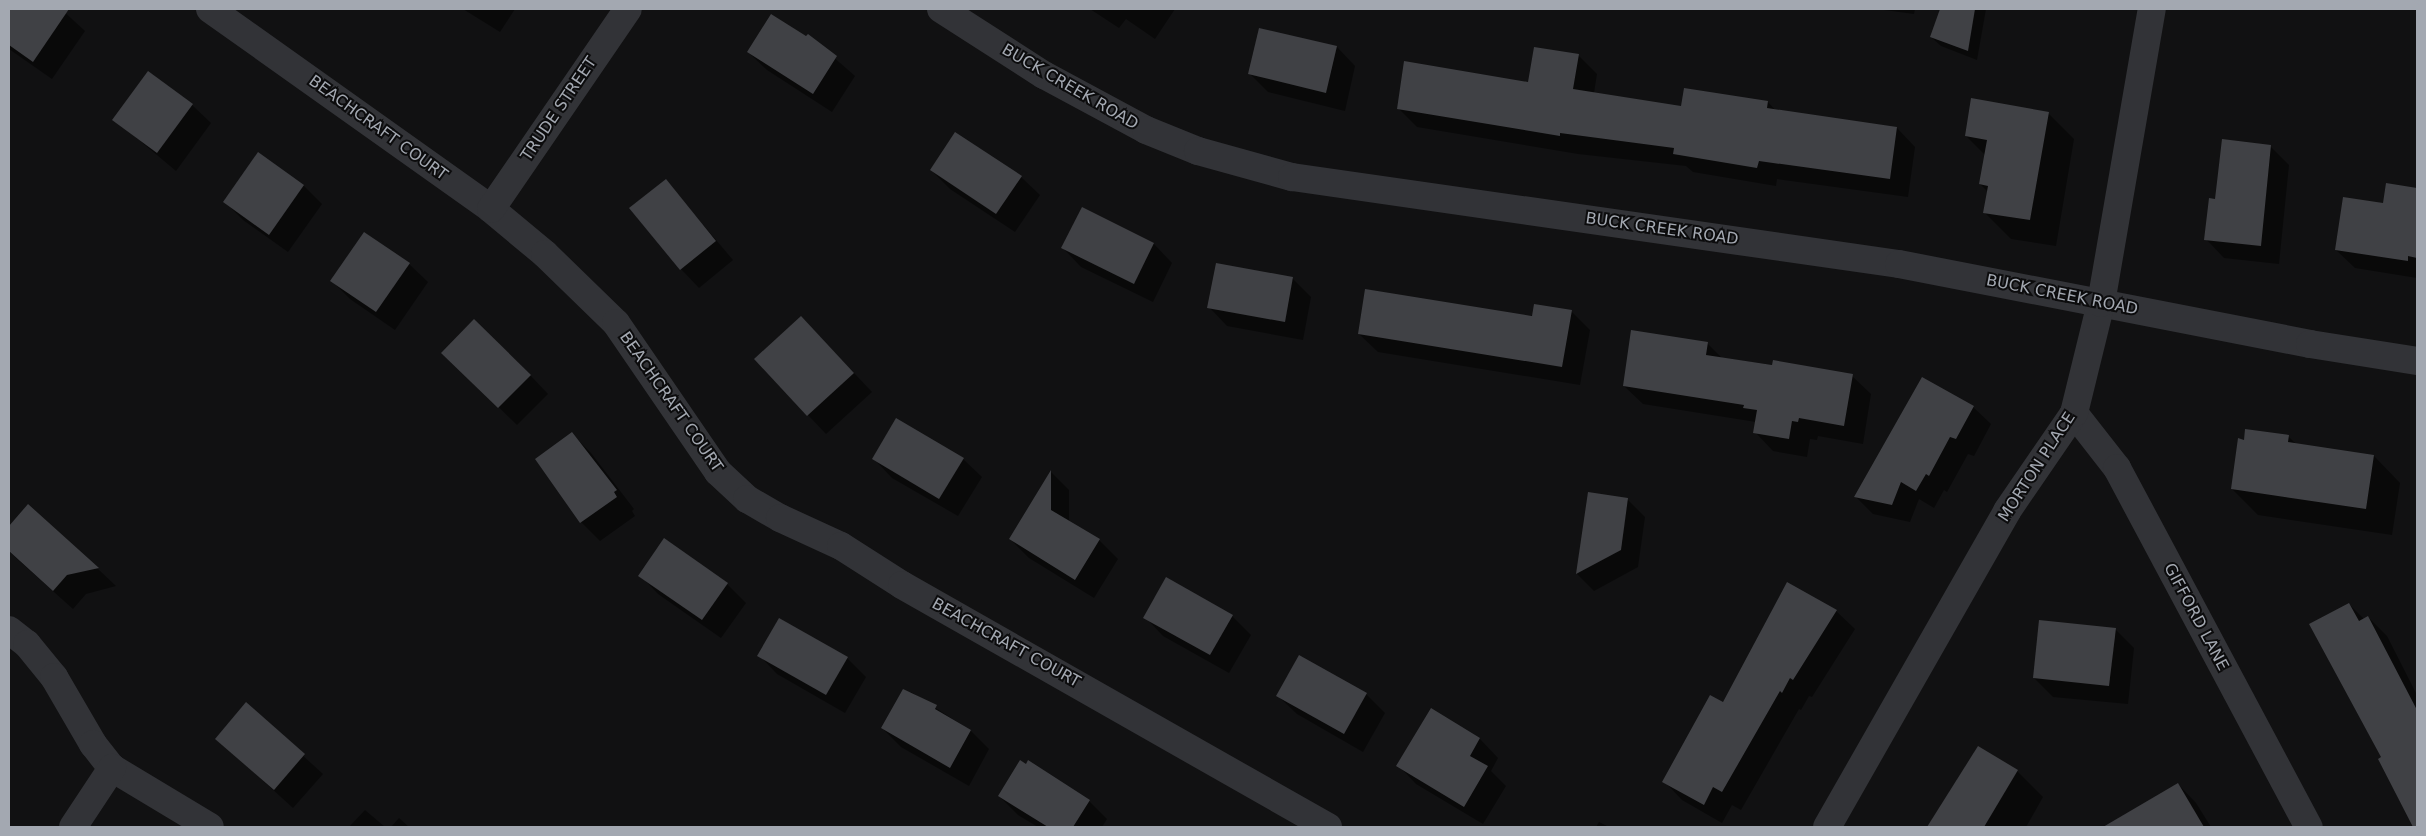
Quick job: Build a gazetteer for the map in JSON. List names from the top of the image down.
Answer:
{
  "streets": {
    "street": [
      "BUCK CREEK ROAD",
      "TRUDE STREET",
      "BEACHCRAFT COURT",
      "MORTON PLACE",
      "GIFFORD LANE"
    ]
  },
  "crossings": [
    ["BUCK CREEK ROAD", "MORTON PLACE"],
    ["TRUDE STREET", "BEACHCRAFT COURT"],
    ["MORTON PLACE", "GIFFORD LANE"]
  ]
}
